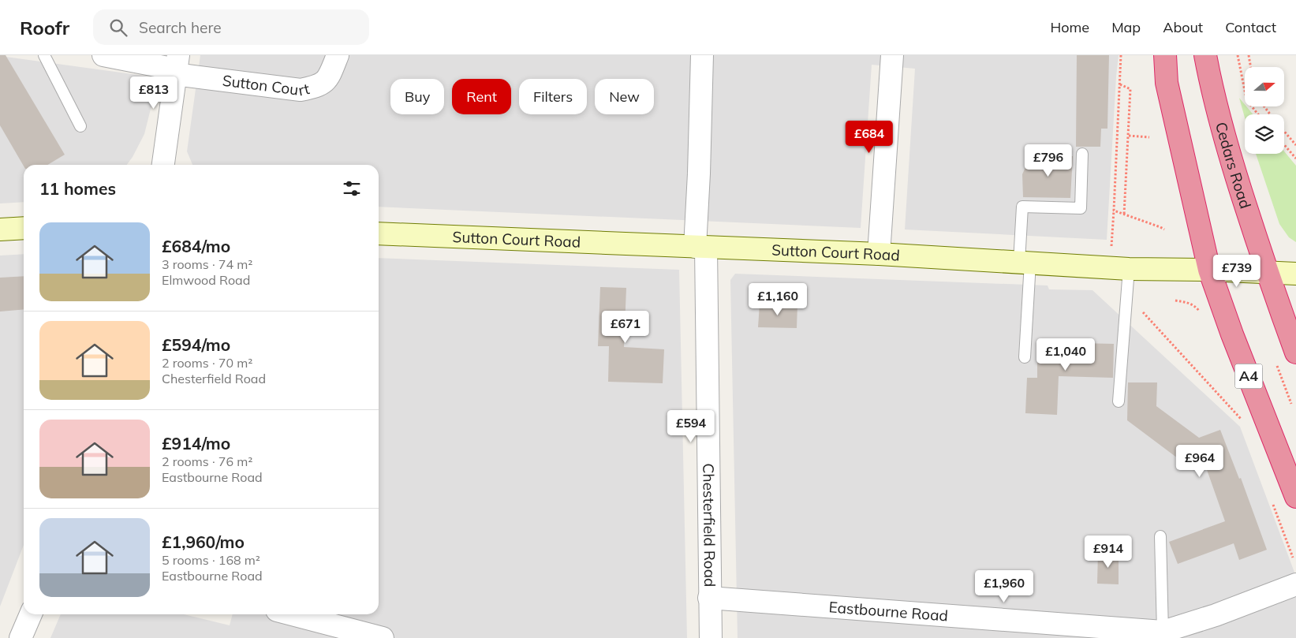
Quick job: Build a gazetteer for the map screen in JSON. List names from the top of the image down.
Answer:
{
  "streets": {
    "highway": ["Cedars Road", "A4"],
    "street": [
      "Sutton Court",
      "Sutton Court Road",
      "Chesterfield Road",
      "Eastbourne Road"
    ]
  },
  "crossings": [
    ["Cedars Road", "Sutton Court Road"],
    ["Sutton Court Road", "A4"],
    ["Sutton Court Road", "Chesterfield Road"],
    ["Chesterfield Road", "Eastbourne Road"]
  ],
  "north": "right",
  "page": {
    "header": "Roofr",
    "search": "Search here",
    "nav": [
      "Home",
      "Map",
      "About",
      "Contact"
    ],
    "price": [
      "£813",
      "£684",
      "£796",
      "£739",
      "£1,160",
      "£671",
      "£1,040",
      "£594",
      "£964",
      "£914",
      "£1,960"
    ],
    "chip": [
      "Buy",
      "Rent",
      "Filters",
      "New"
    ],
    "heading": "11 homes",
    "list": [
      {
        "name": "£684/mo",
        "note": "3 rooms · 74 m² · Elmwood Road"
      },
      {
        "name": "£594/mo",
        "note": "2 rooms · 70 m² · Chesterfield Road"
      },
      {
        "name": "£914/mo",
        "note": "2 rooms · 76 m² · Eastbourne Road"
      },
      {
        "name": "£1,960/mo",
        "note": "5 rooms · 168 m² · Eastbourne Road"
      }
    ]
  }
}
